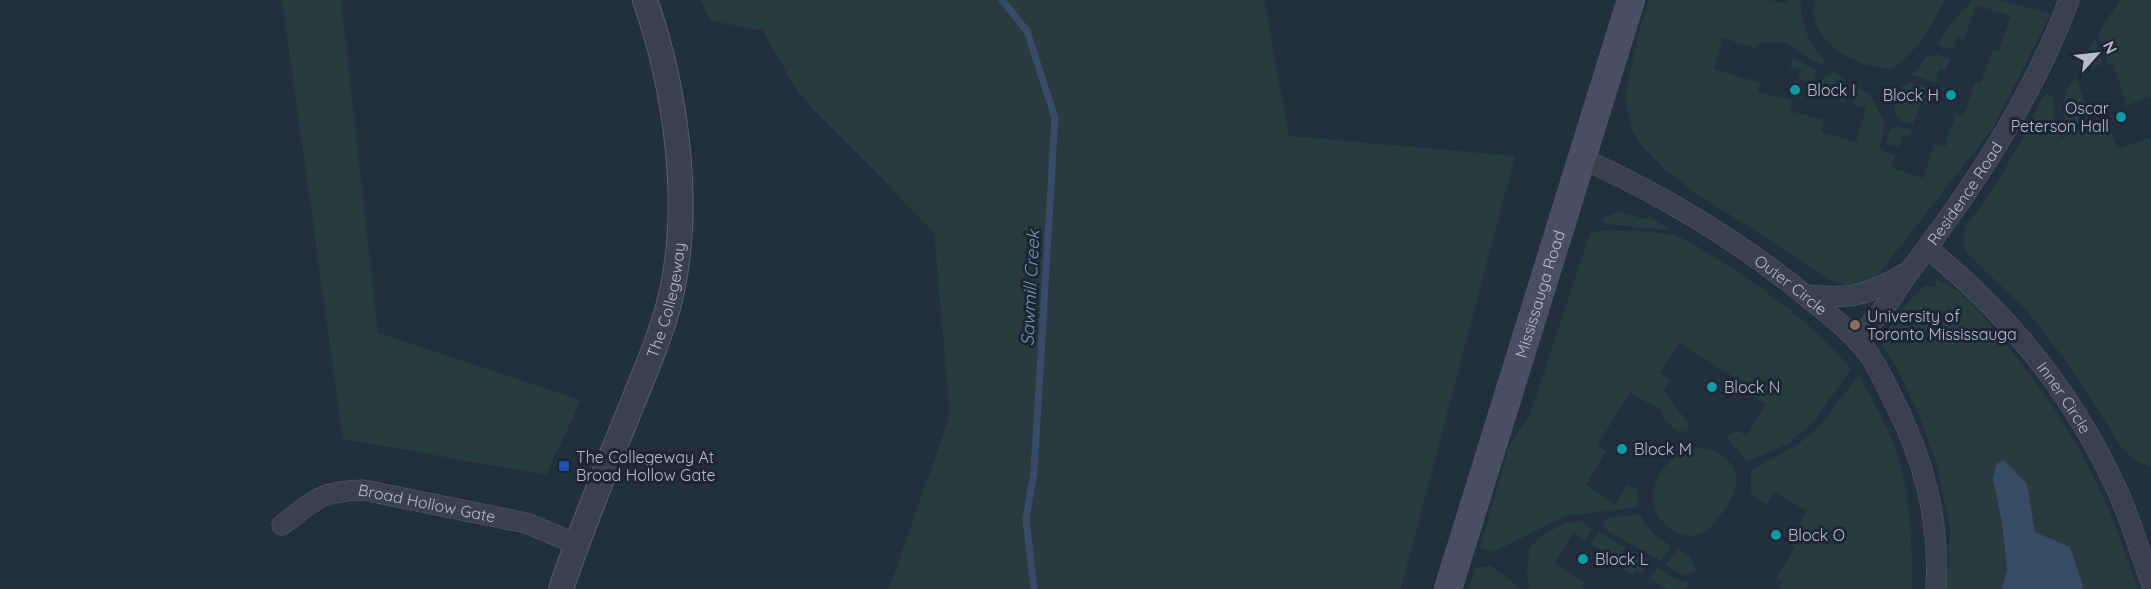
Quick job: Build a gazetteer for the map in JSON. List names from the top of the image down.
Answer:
{
  "streets": {
    "main road": ["Mississauga Road"],
    "street": [
      "Residence Road",
      "Outer Circle",
      "The Collegeway",
      "Inner Circle",
      "Broad Hollow Gate"
    ]
  },
  "crossings": [
    ["Residence Road", "Outer Circle"],
    ["Residence Road", "Inner Circle"],
    ["Outer Circle", "Mississauga Road"],
    ["The Collegeway", "Broad Hollow Gate"]
  ],
  "water": ["Sawmill Creek"],
  "places": {
    "other": [
      "Block I",
      "Block H",
      "Oscar Peterson Hall",
      "University of Toronto Mississauga",
      "Block N",
      "Block M",
      "Block O",
      "Block L"
    ],
    "transit": ["The Collegeway At Broad Hollow Gate"]
  },
  "north": "top right"
}
